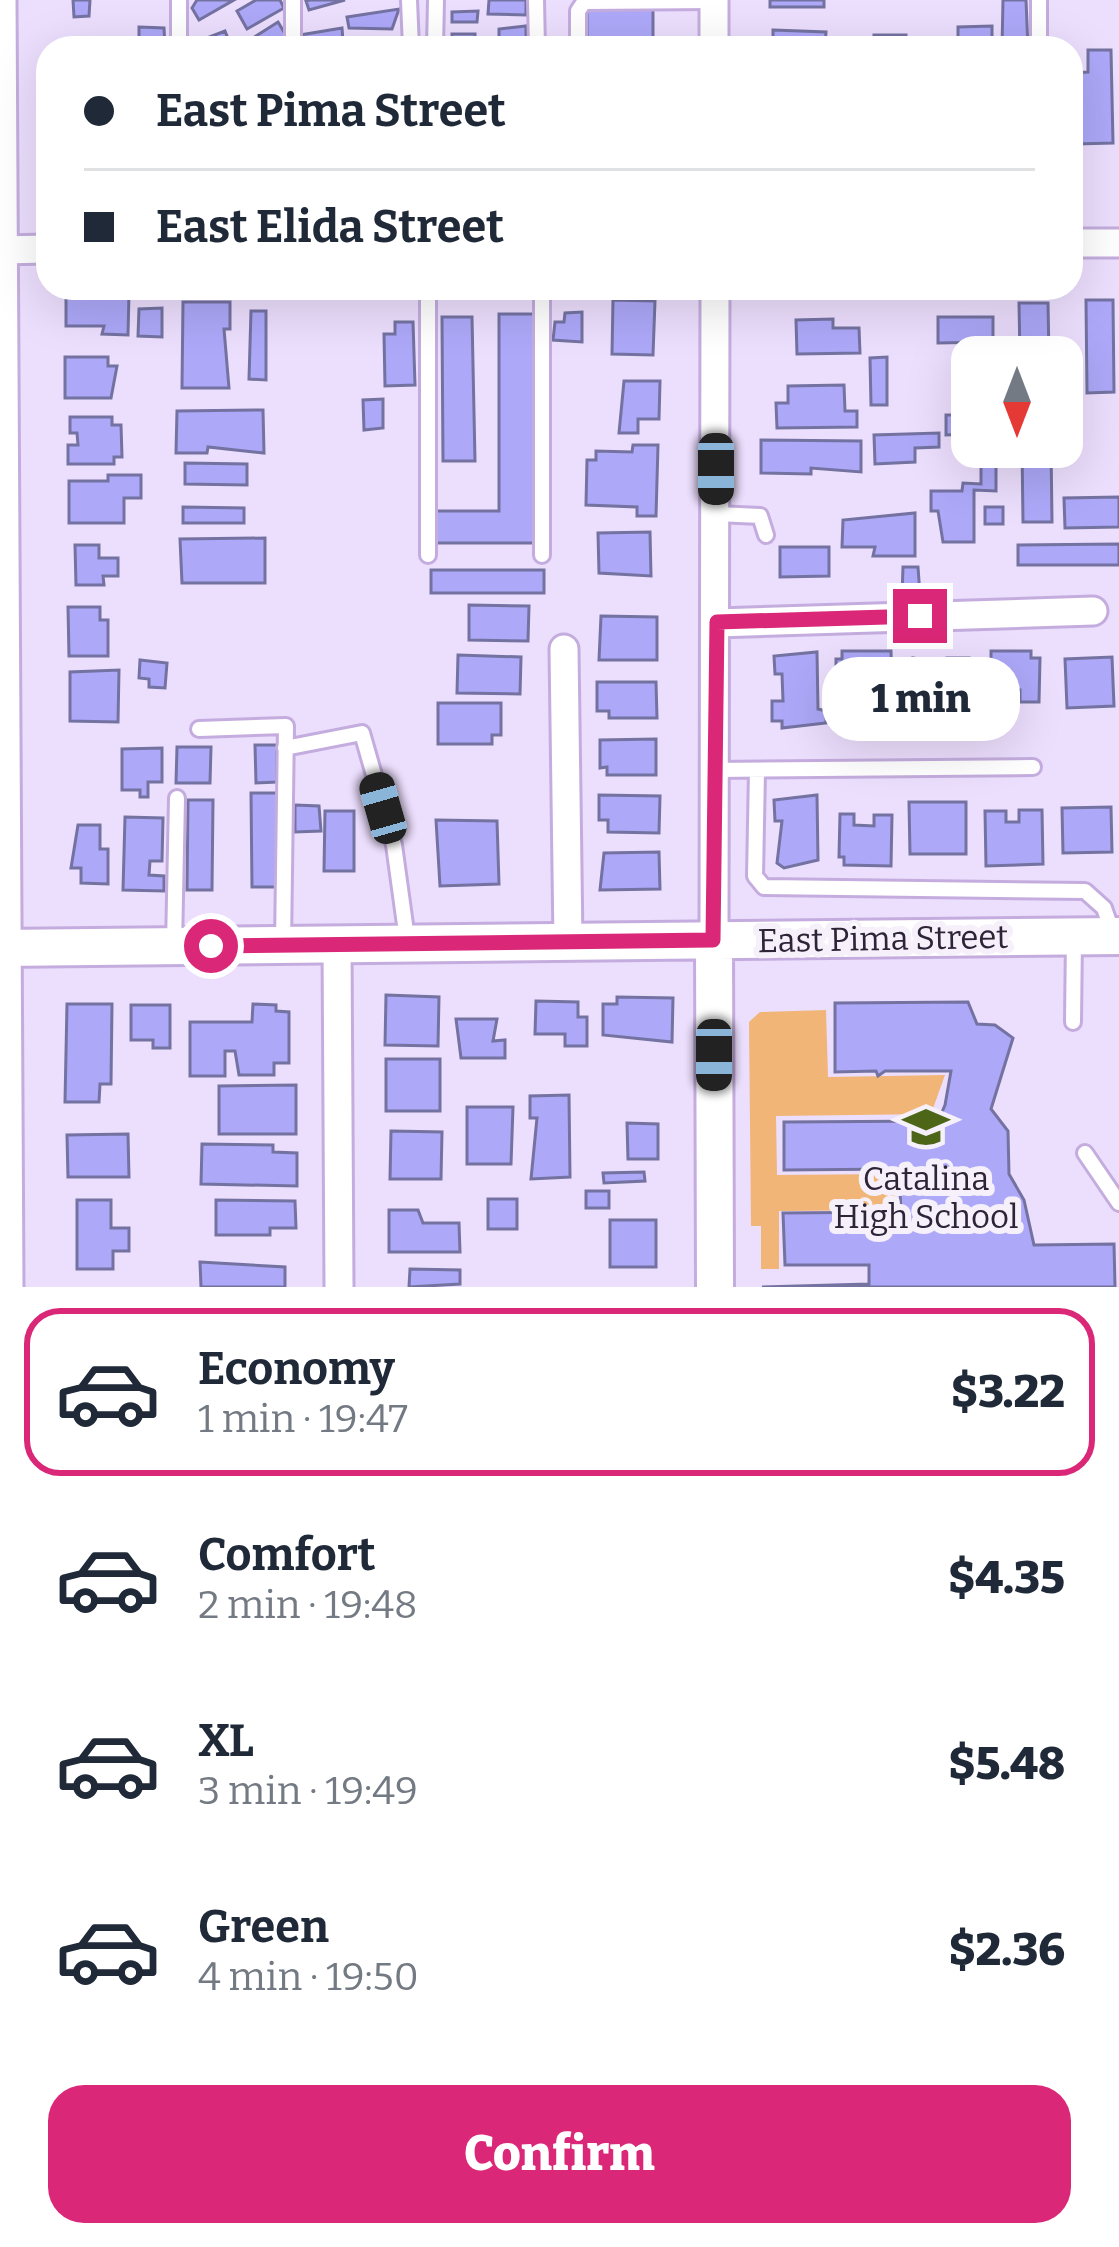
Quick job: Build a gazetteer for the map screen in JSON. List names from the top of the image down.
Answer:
{
  "streets": {
    "street": ["East Pima Street"]
  },
  "places": {
    "school or university": ["Catalina High School"]
  },
  "north": "bottom",
  "page": {
    "banner": ["East Pima Street", "East Elida Street"],
    "bubble": "1 min",
    "list": [
      {
        "name": "Economy",
        "note": "1 min · 19:47",
        "value": "$3.22"
      },
      {
        "name": "Comfort",
        "note": "2 min · 19:48",
        "value": "$4.35"
      },
      {
        "name": "XL",
        "note": "3 min · 19:49",
        "value": "$5.48"
      },
      {
        "name": "Green",
        "note": "4 min · 19:50",
        "value": "$2.36"
      }
    ],
    "buttons": "Confirm"
  }
}
